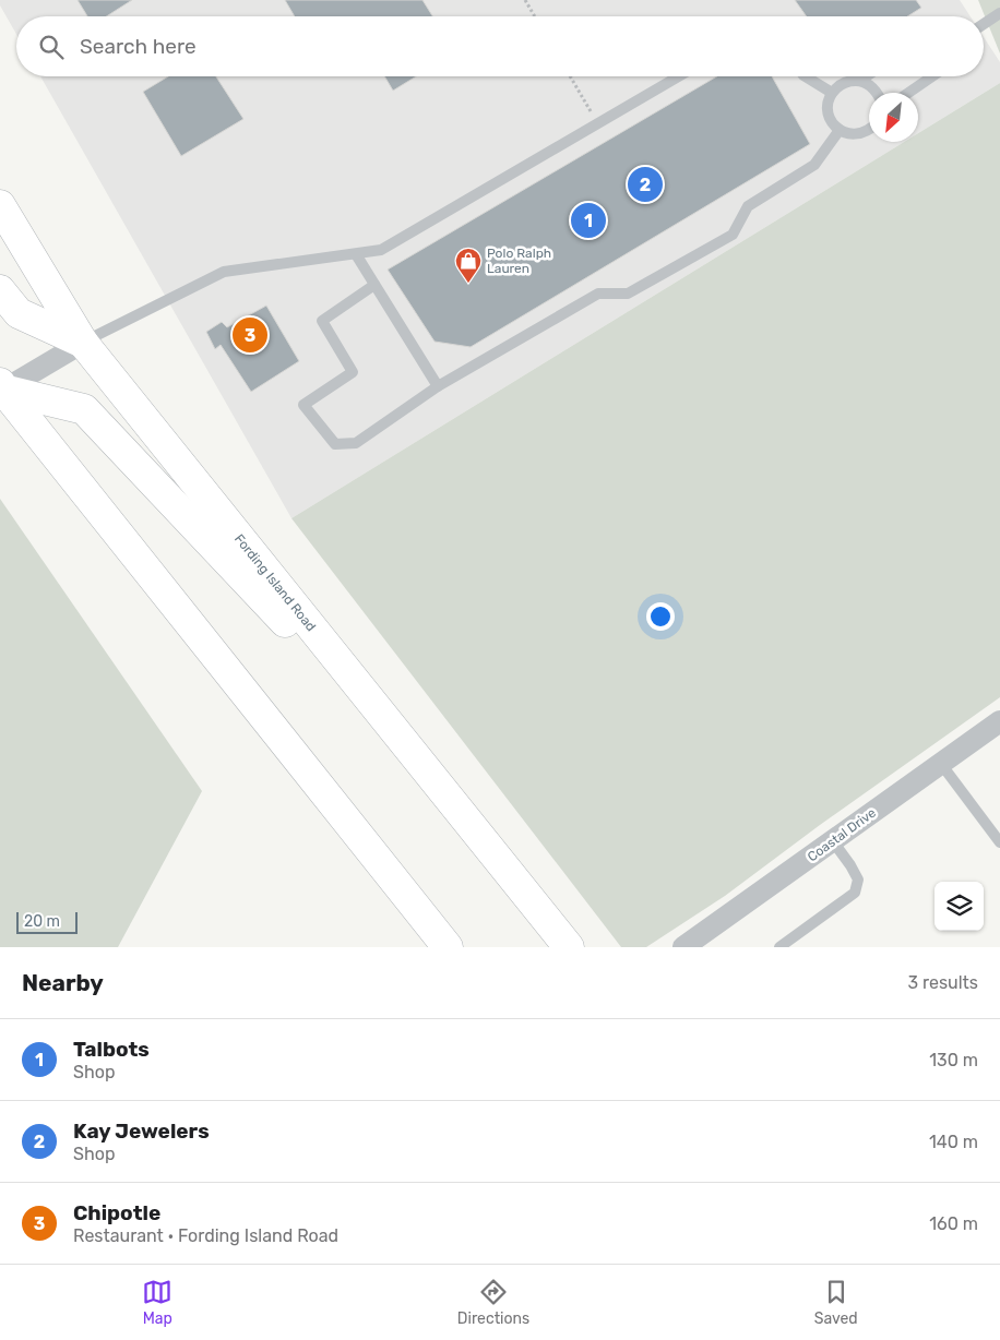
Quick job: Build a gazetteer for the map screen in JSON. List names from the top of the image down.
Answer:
{
  "streets": {
    "highway": ["Fording Island Road"],
    "street": ["Coastal Drive"]
  },
  "places": {
    "shop": ["Polo Ralph Lauren"]
  },
  "scale_bar": "20 m",
  "north": "bottom left",
  "page": {
    "search": "Search here",
    "pins": ["2", "1", "3"],
    "scale": "20 m",
    "heading": ["Nearby", "3 results"],
    "list": [
      {
        "mark": "1",
        "name": "Talbots",
        "note": "Shop",
        "value": "130 m"
      },
      {
        "mark": "2",
        "name": "Kay Jewelers",
        "note": "Shop",
        "value": "140 m"
      },
      {
        "mark": "3",
        "name": "Chipotle",
        "note": "Restaurant · Fording Island Road",
        "value": "160 m"
      }
    ],
    "nav": ["Map", "Directions", "Saved"]
  }
}
